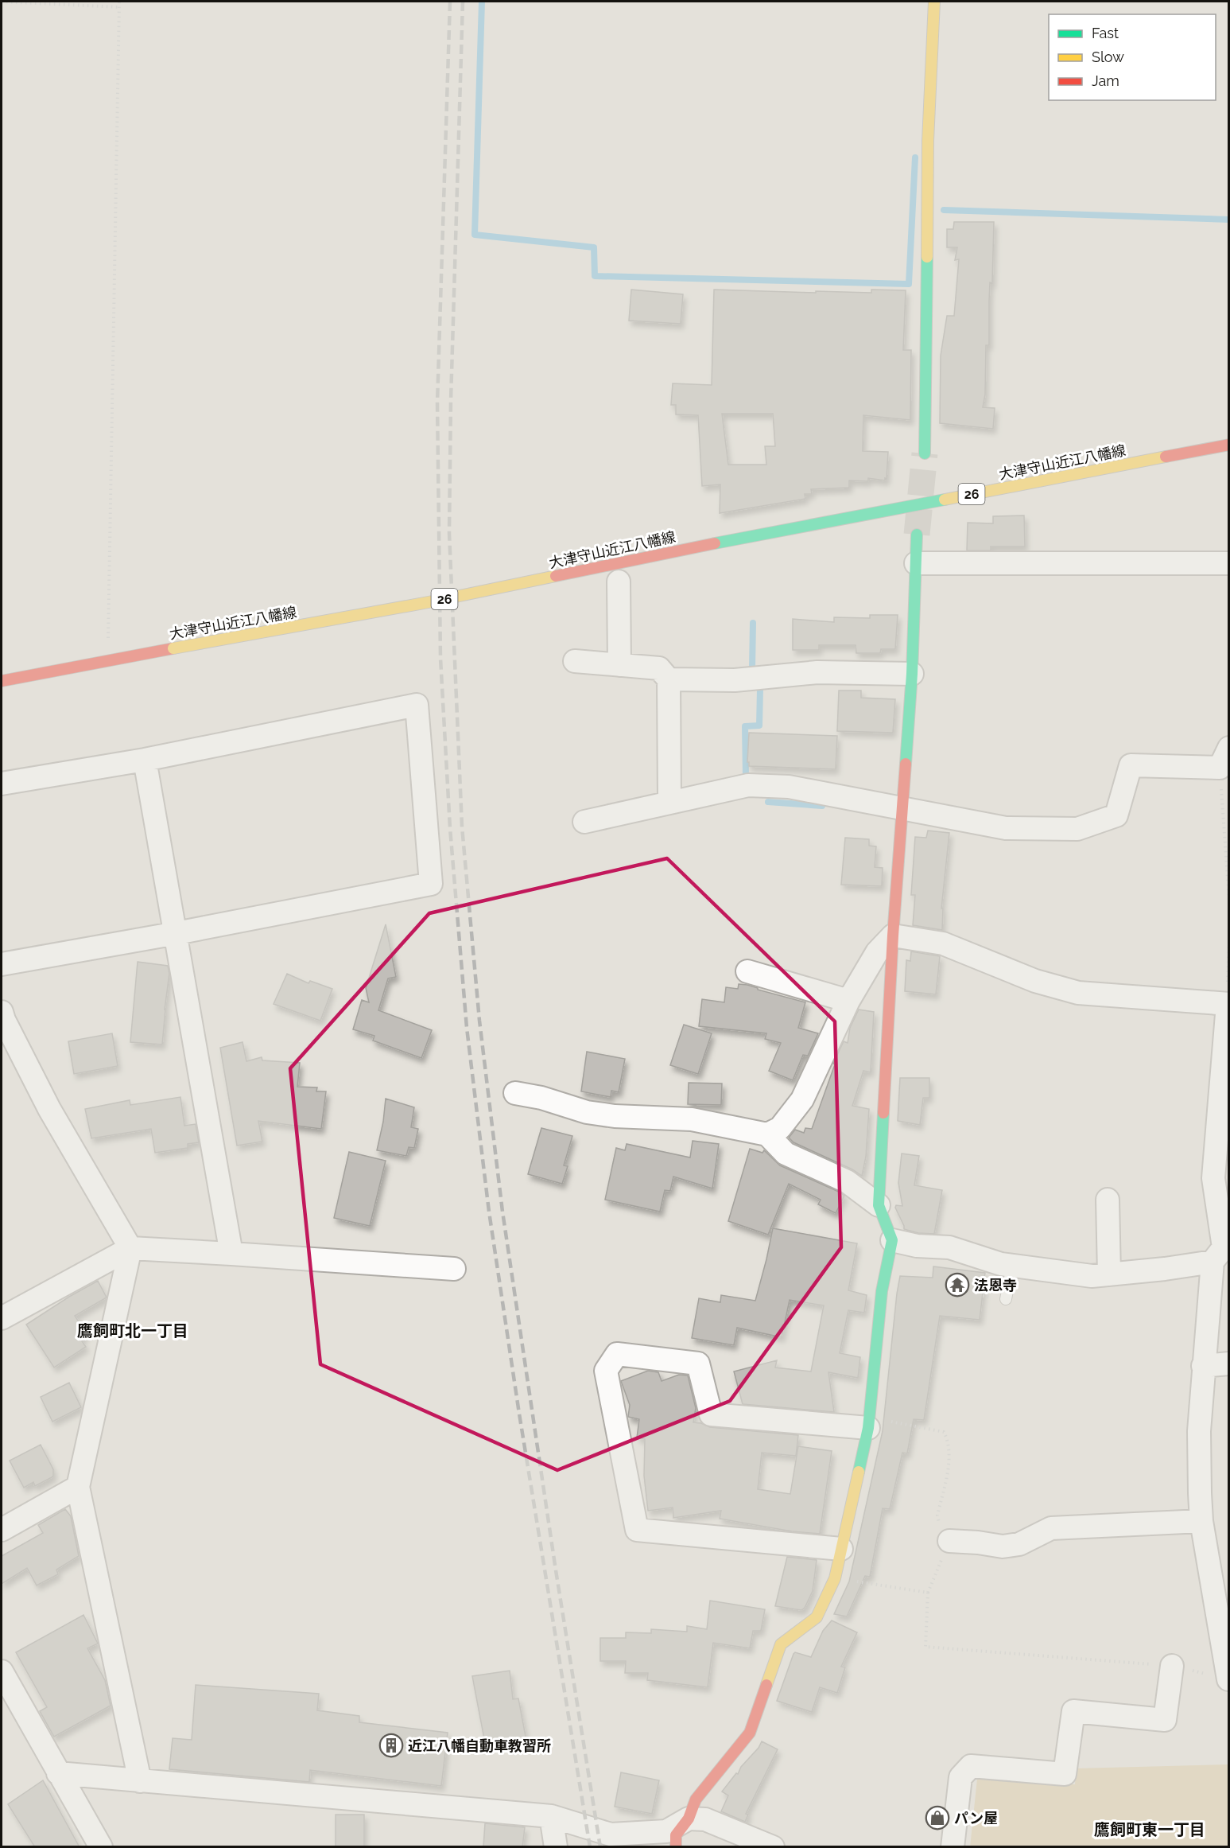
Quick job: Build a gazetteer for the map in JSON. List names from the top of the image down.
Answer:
{
  "streets": {
    "street": ["大津守山近江八幡線", "26"]
  },
  "districts": ["鷹飼町北一丁目", "鷹飼町東一丁目"],
  "places": {
    "temple": ["法恩寺"],
    "building": ["近江八幡自動車教習所"],
    "shop": ["パン屋"]
  },
  "legend": ["Fast", "Slow", "Jam"]
}
